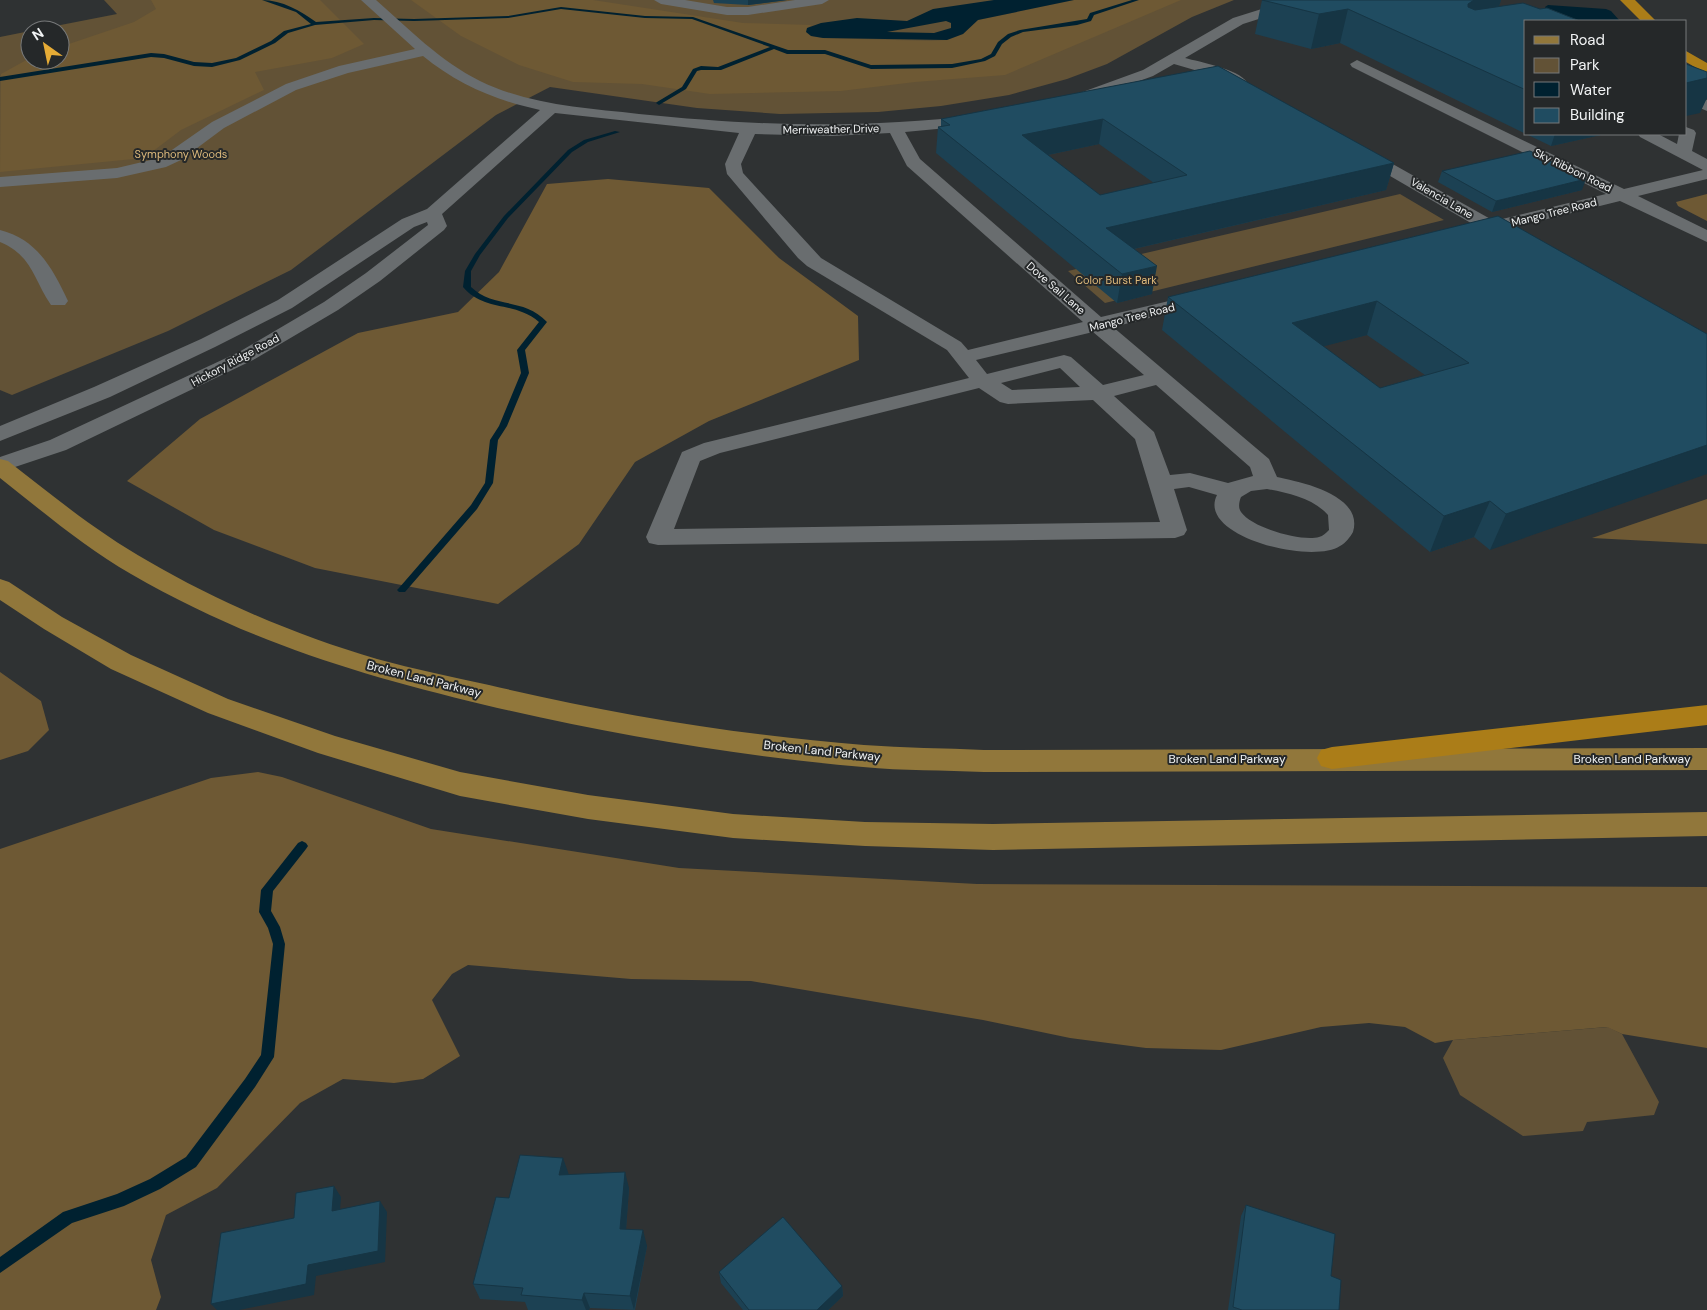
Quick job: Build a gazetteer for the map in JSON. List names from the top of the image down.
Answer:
{
  "streets": {
    "main road": ["Broken Land Parkway"],
    "street": [
      "Merriweather Drive",
      "Sky Ribbon Road",
      "Valencia Lane",
      "Mango Tree Road",
      "Dove Sail Lane",
      "Hickory Ridge Road"
    ]
  },
  "crossings": [
    ["Merriweather Drive", "Dove Sail Lane"],
    ["Sky Ribbon Road", "Mango Tree Road"],
    ["Valencia Lane", "Mango Tree Road"],
    ["Mango Tree Road", "Dove Sail Lane"],
    ["Hickory Ridge Road", "Broken Land Parkway"]
  ],
  "parks": ["Symphony Woods", "Color Burst Park"],
  "legend": [
    "Road",
    "Park",
    "Water",
    "Building"
  ],
  "north": "top left"
}
